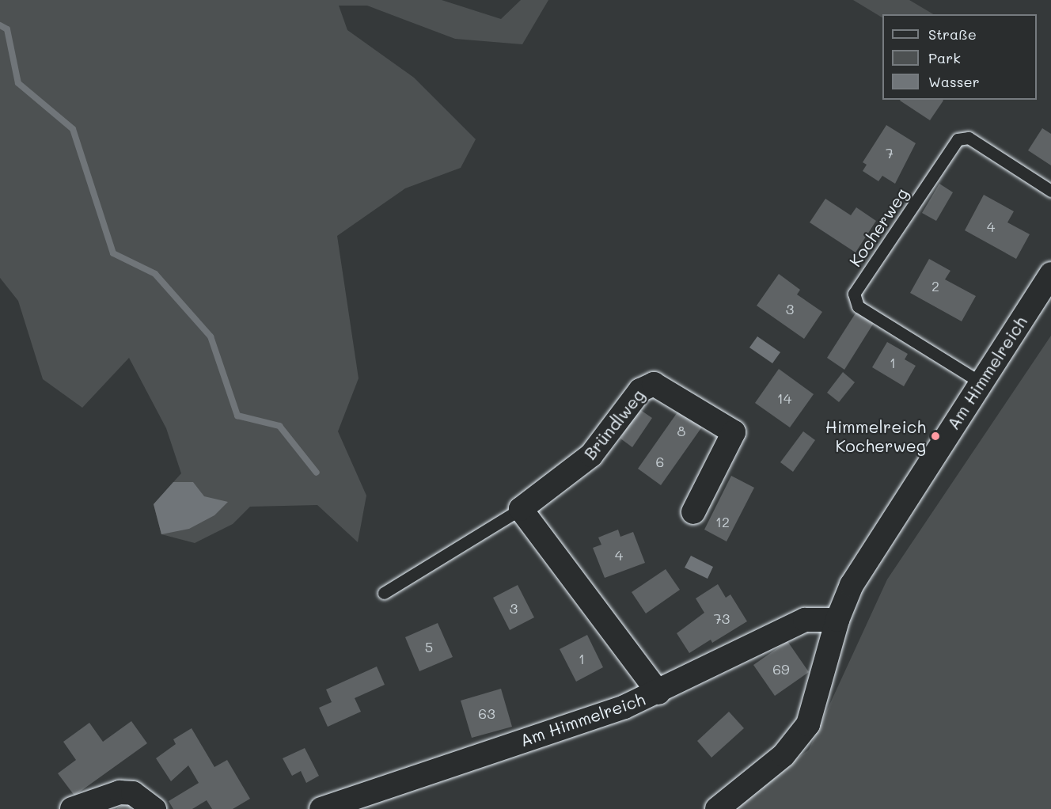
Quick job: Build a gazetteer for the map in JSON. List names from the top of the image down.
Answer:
{
  "streets": {
    "street": ["Am Himmelreich", "Bründlweg"],
    "lane": ["Kocherweg"]
  },
  "crossings": [
    ["Kocherweg", "Am Himmelreich"]
  ],
  "places": ["Himmelreich Kocherweg"],
  "house_numbers": [
    "7",
    "4",
    "2",
    "3",
    "1",
    "14",
    "8",
    "6",
    "12",
    "4",
    "3",
    "73",
    "5",
    "1",
    "69",
    "63"
  ],
  "legend": ["Straße", "Park", "Wasser"]
}
